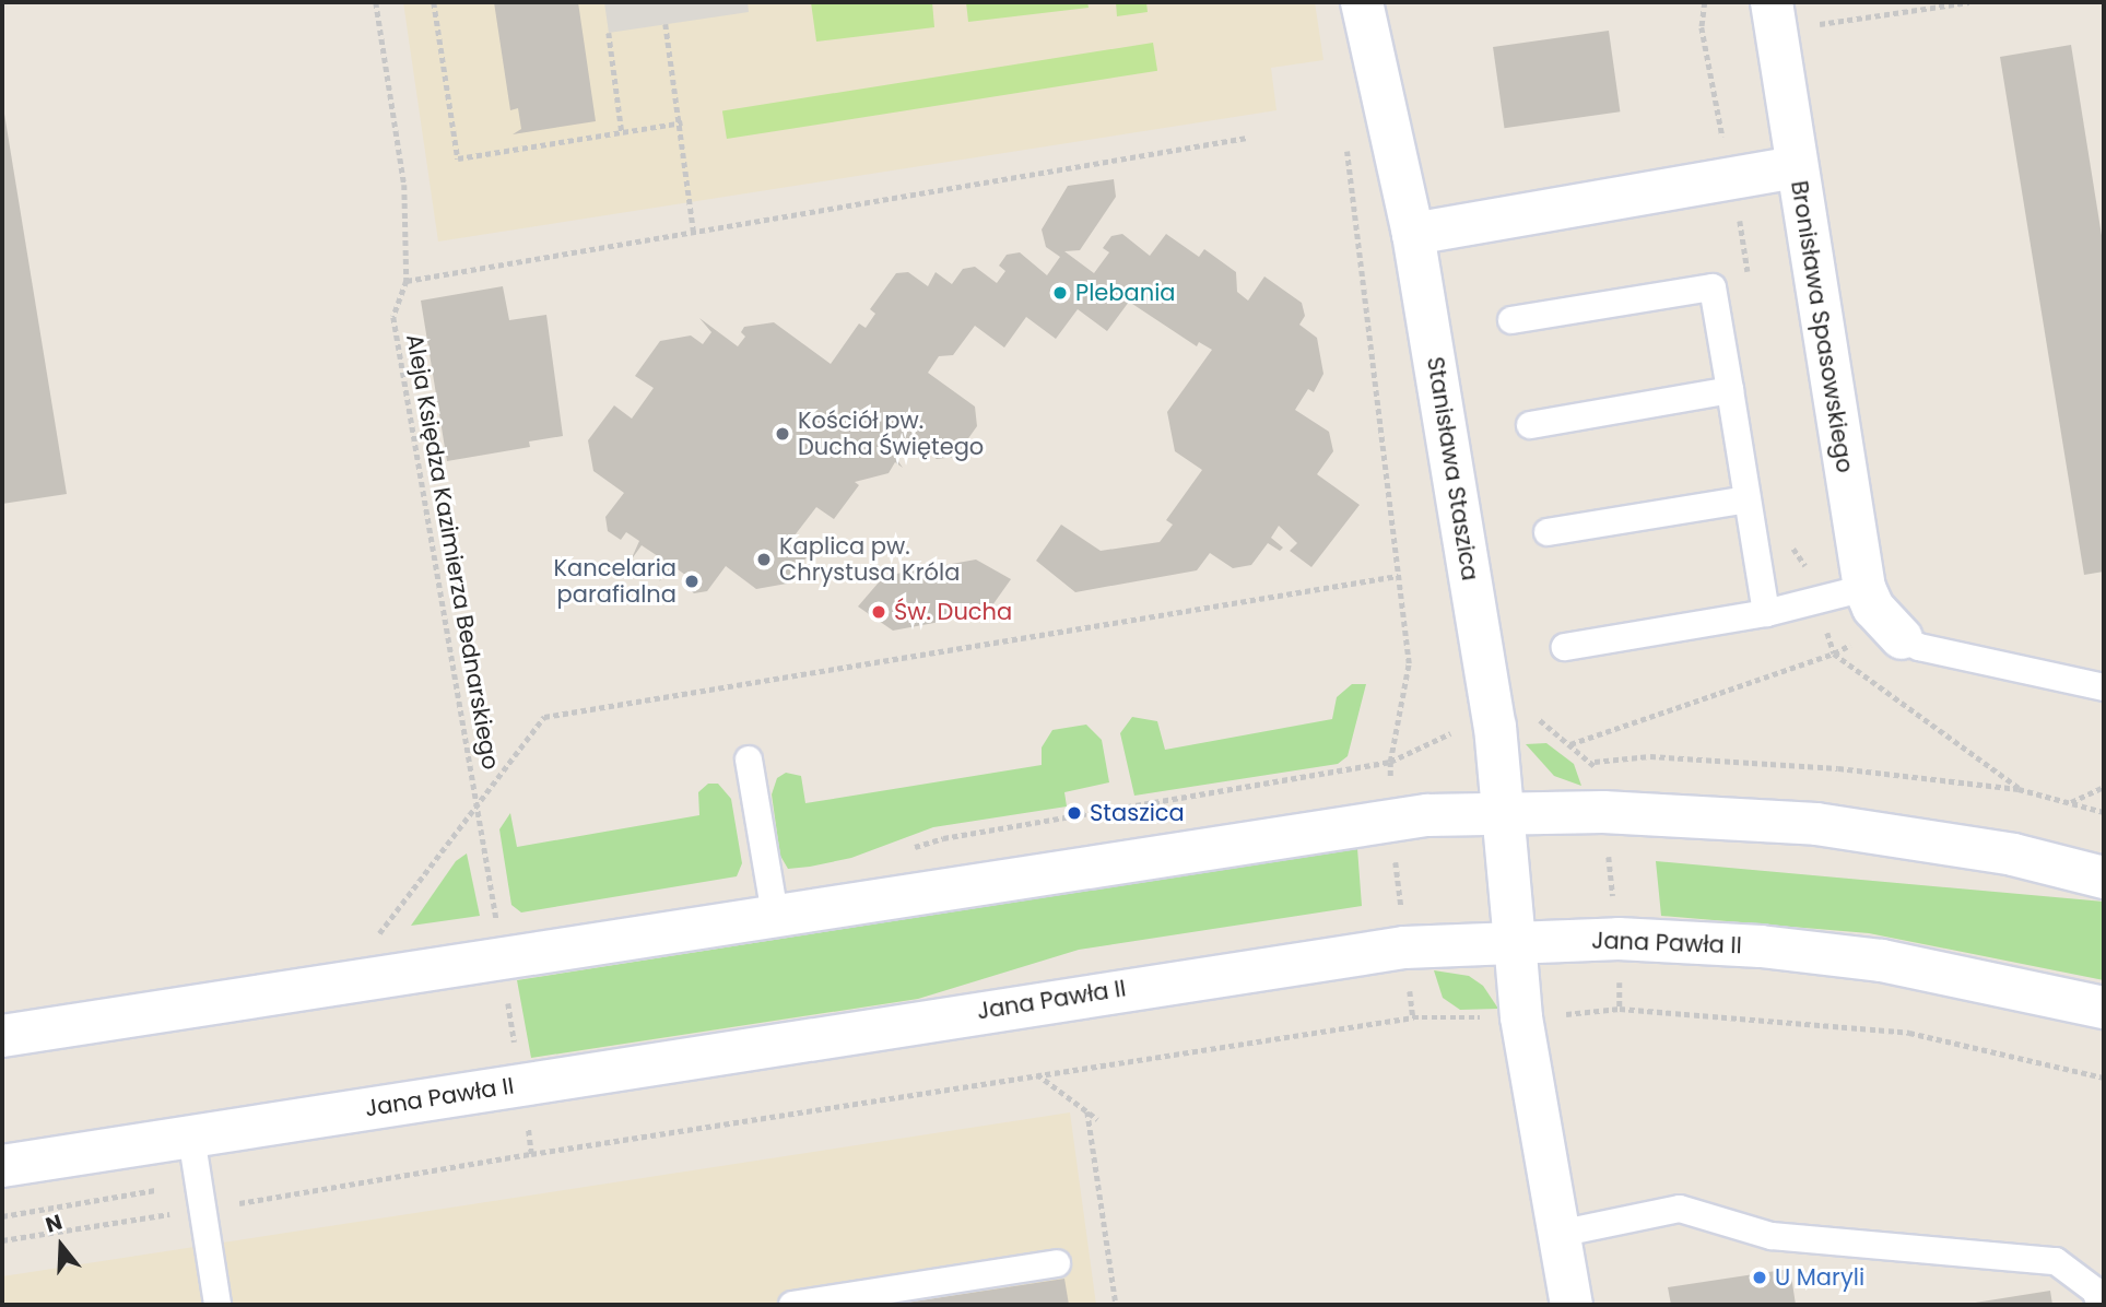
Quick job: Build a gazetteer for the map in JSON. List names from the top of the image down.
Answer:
{
  "streets": {
    "main road": ["Bronisława Spasowskiego", "Stanisława Staszica", "Jana Pawła II"],
    "path": ["Aleja Księdza Kazimierza Bednarskiego"]
  },
  "crossings": [
    ["Stanisława Staszica", "Jana Pawła II"]
  ],
  "places": [
    "Plebania",
    "Kościół pw. Ducha Świętego",
    "Kaplica pw. Chrystusa Króla",
    "Kancelaria parafialna",
    "Św. Ducha",
    "Staszica",
    "U Maryli"
  ],
  "north": "top"
}
